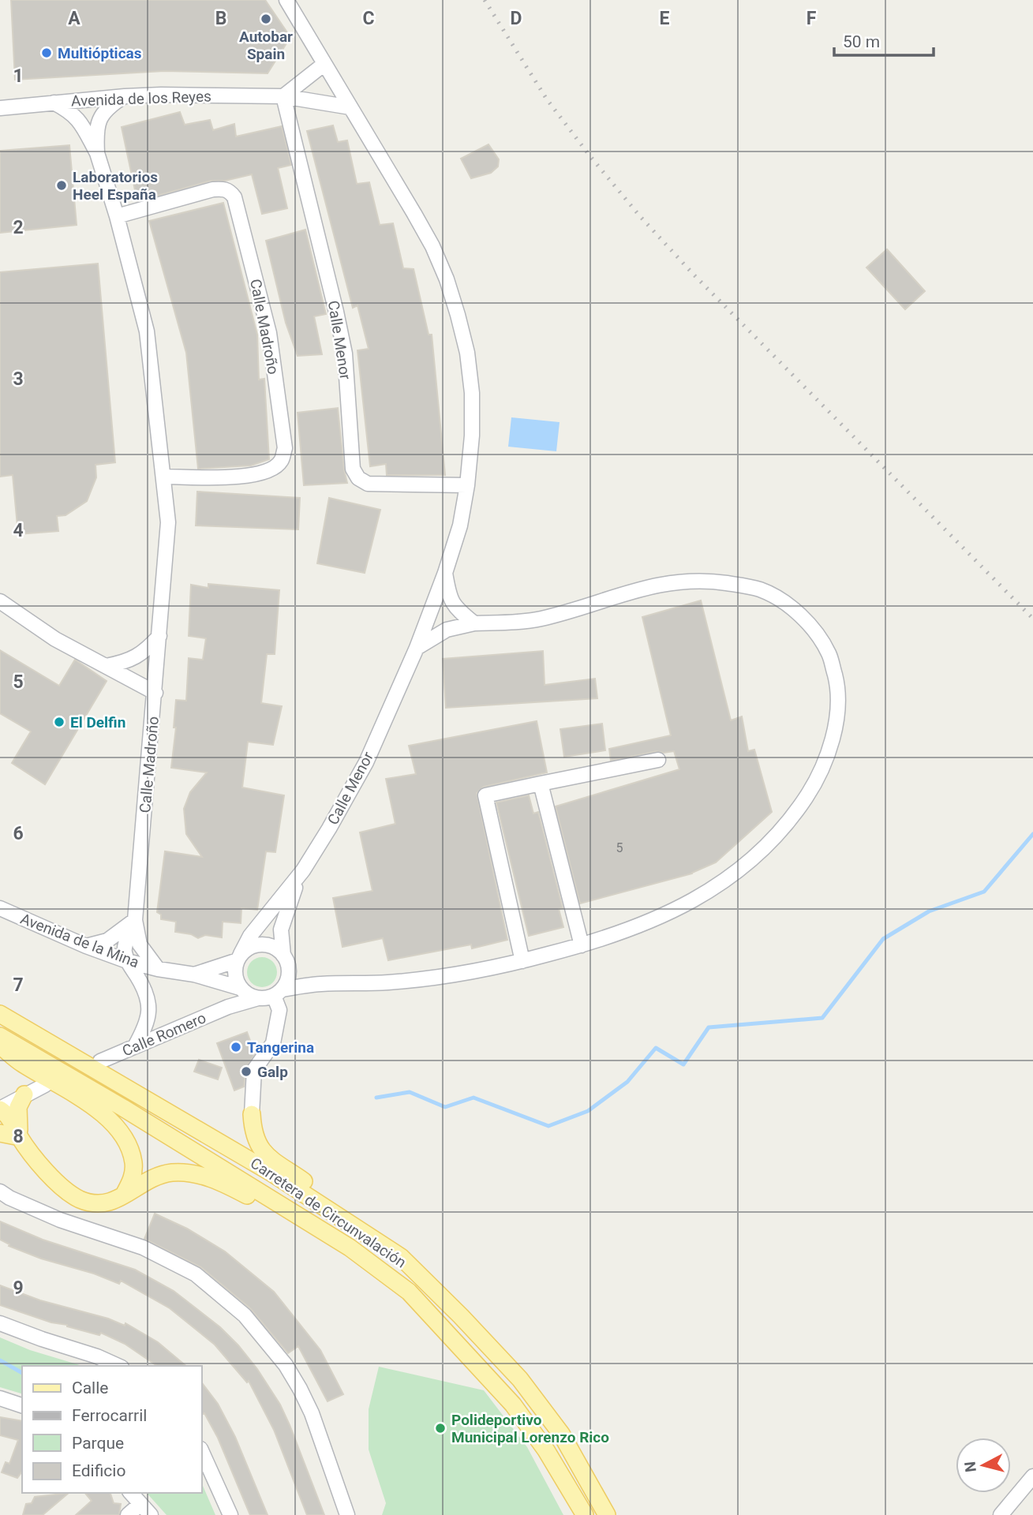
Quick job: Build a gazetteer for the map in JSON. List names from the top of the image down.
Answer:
{
  "streets": {
    "main road": ["Carretera de Circunvalación"],
    "street": [
      "Avenida de los Reyes",
      "Calle Madroño",
      "Calle Menor",
      "Avenida de la Mina",
      "Calle Romero"
    ]
  },
  "crossings": [
    ["Avenida de los Reyes", "Calle Madroño"],
    ["Avenida de los Reyes", "Calle Menor"],
    ["Calle Madroño", "Avenida de la Mina"],
    ["Calle Menor", "Avenida de la Mina"],
    ["Calle Menor", "Calle Romero"],
    ["Avenida de la Mina", "Calle Romero"]
  ],
  "places": [
    "Autobar Spain",
    "Multiópticas",
    "Laboratorios Heel España",
    "El Delfin",
    "Tangerina",
    "Galp",
    "Polideportivo Municipal Lorenzo Rico"
  ],
  "house_numbers": ["5"],
  "legend": [
    "Calle",
    "Ferrocarril",
    "Parque",
    "Edificio"
  ],
  "scale_bar": "50 m",
  "north": "left",
  "grid": {
    "columns": [
      "A",
      "B",
      "C",
      "D",
      "E",
      "F"
    ],
    "rows": [
      "1",
      "2",
      "3",
      "4",
      "5",
      "6",
      "7",
      "8",
      "9"
    ]
  }
}
